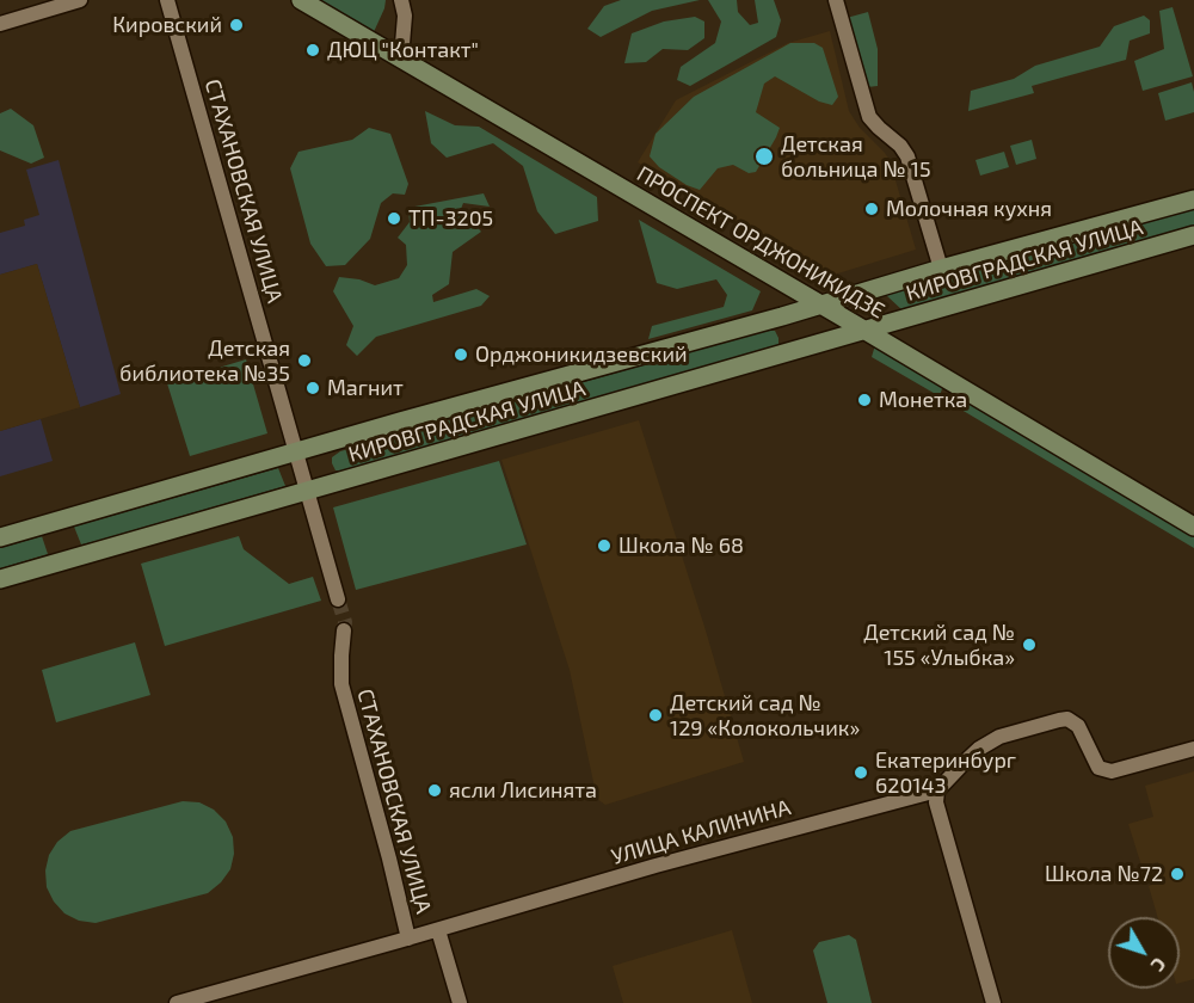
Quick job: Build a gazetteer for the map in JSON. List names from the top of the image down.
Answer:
{
  "streets": {
    "main road": ["ПРОСПЕКТ ОРДЖОНИКИДЗЕ", "КИРОВГРАДСКАЯ УЛИЦА"],
    "street": ["СТАХАНОВСКАЯ УЛИЦА", "УЛИЦА КАЛИНИНА"]
  },
  "crossings": [
    ["СТАХАНОВСКАЯ УЛИЦА", "КИРОВГРАДСКАЯ УЛИЦА"],
    ["СТАХАНОВСКАЯ УЛИЦА", "УЛИЦА КАЛИНИНА"],
    ["ПРОСПЕКТ ОРДЖОНИКИДЗЕ", "КИРОВГРАДСКАЯ УЛИЦА"]
  ],
  "places": [
    "Кировский",
    "ДЮЦ \"Контакт\"",
    "Детская больница № 15",
    "Молочная кухня",
    "ТП-3205",
    "Орджоникидзевский",
    "Детская библиотека №35",
    "Магнит",
    "Монетка",
    "Школа № 68",
    "Детский сад № 155 «Улыбка»",
    "Детский сад № 129 «Колокольчик»",
    "Екатеринбург 620143",
    "ясли Лисинята",
    "Школа №72"
  ],
  "north": "bottom right"
}
